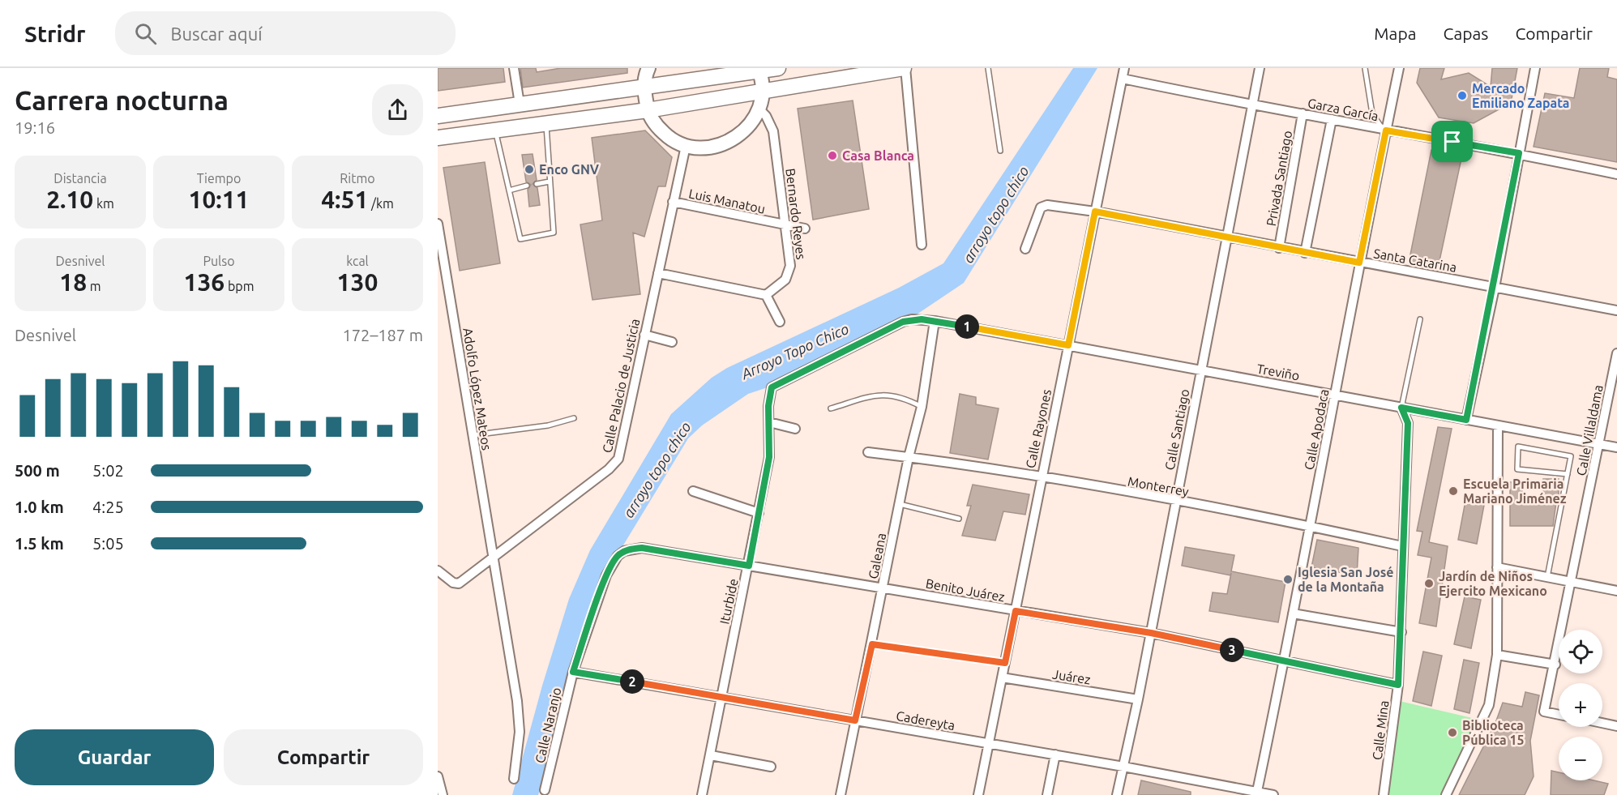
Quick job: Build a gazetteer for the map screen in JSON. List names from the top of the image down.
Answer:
{
  "streets": {
    "street": [
      "Garza García",
      "Privada Santiago",
      "Luis Manatou",
      "Bernardo Reyes",
      "Santa Catarina",
      "Treviño",
      "Calle Palacio de Justicia",
      "Adolfo López Mateos",
      "Calle Rayones",
      "Calle Santiago",
      "Calle Apodaca",
      "Calle Villaldama",
      "Monterrey",
      "Galeana",
      "Benito Juárez",
      "Iturbide",
      "Juárez",
      "Cadereyta",
      "Calle Naranjo",
      "Calle Mina"
    ]
  },
  "crossings": [
    ["Garza García", "Privada Santiago"],
    ["Garza García", "Calle Rayones"],
    ["Garza García", "Calle Santiago"],
    ["Garza García", "Calle Apodaca"],
    ["Privada Santiago", "Santa Catarina"],
    ["Luis Manatou", "Bernardo Reyes"],
    ["Luis Manatou", "Calle Palacio de Justicia"],
    ["Santa Catarina", "Calle Rayones"],
    ["Santa Catarina", "Calle Santiago"],
    ["Santa Catarina", "Calle Apodaca"],
    ["Treviño", "Calle Rayones"],
    ["Treviño", "Calle Santiago"],
    ["Treviño", "Calle Apodaca"],
    ["Treviño", "Calle Villaldama"],
    ["Treviño", "Galeana"],
    ["Treviño", "Iturbide"],
    ["Treviño", "Calle Mina"],
    ["Calle Palacio de Justicia", "Adolfo López Mateos"],
    ["Calle Rayones", "Monterrey"],
    ["Calle Rayones", "Benito Juárez"],
    ["Calle Rayones", "Juárez"],
    ["Calle Rayones", "Cadereyta"],
    ["Calle Santiago", "Monterrey"],
    ["Calle Santiago", "Benito Juárez"],
    ["Calle Santiago", "Juárez"],
    ["Calle Santiago", "Cadereyta"],
    ["Calle Apodaca", "Monterrey"],
    ["Calle Apodaca", "Benito Juárez"],
    ["Calle Apodaca", "Cadereyta"],
    ["Monterrey", "Galeana"],
    ["Monterrey", "Calle Mina"],
    ["Galeana", "Benito Juárez"],
    ["Galeana", "Iturbide"],
    ["Galeana", "Cadereyta"],
    ["Benito Juárez", "Iturbide"],
    ["Benito Juárez", "Calle Naranjo"],
    ["Benito Juárez", "Calle Mina"],
    ["Iturbide", "Cadereyta"],
    ["Cadereyta", "Calle Naranjo"]
  ],
  "water": ["arroyo topo chico", "Arroyo Topo Chico"],
  "places": [
    "Mercado Emiliano Zapata",
    "Casa Blanca",
    "Enco GNV",
    "Escuela Primaria Mariano Jiménez",
    "Iglesia San José de la Montaña",
    "Jardín de Niños Ejercito Mexicano",
    "Biblioteca Pública 15"
  ],
  "page": {
    "header": "Stridr",
    "search": "Buscar aquí",
    "nav": ["Mapa", "Capas", "Compartir"],
    "heading": ["Carrera nocturna", "19:16"],
    "stats": [
      ["Distancia", "2.10 km"],
      ["Tiempo", "10:11"],
      ["Ritmo", "4:51 /km"],
      ["Desnivel", "18 m"],
      ["Pulso", "136 bpm"],
      ["kcal", "130"]
    ],
    "pins": ["1", "3", "2"],
    "chart": ["Desnivel", "172–187 m"],
    "list": [
      {
        "name": "500 m",
        "note": "5:02"
      },
      {
        "name": "1.0 km",
        "note": "4:25"
      },
      {
        "name": "1.5 km",
        "note": "5:05"
      }
    ],
    "map_buttons": ["+", "−"],
    "buttons": ["Guardar", "Compartir"]
  }
}
